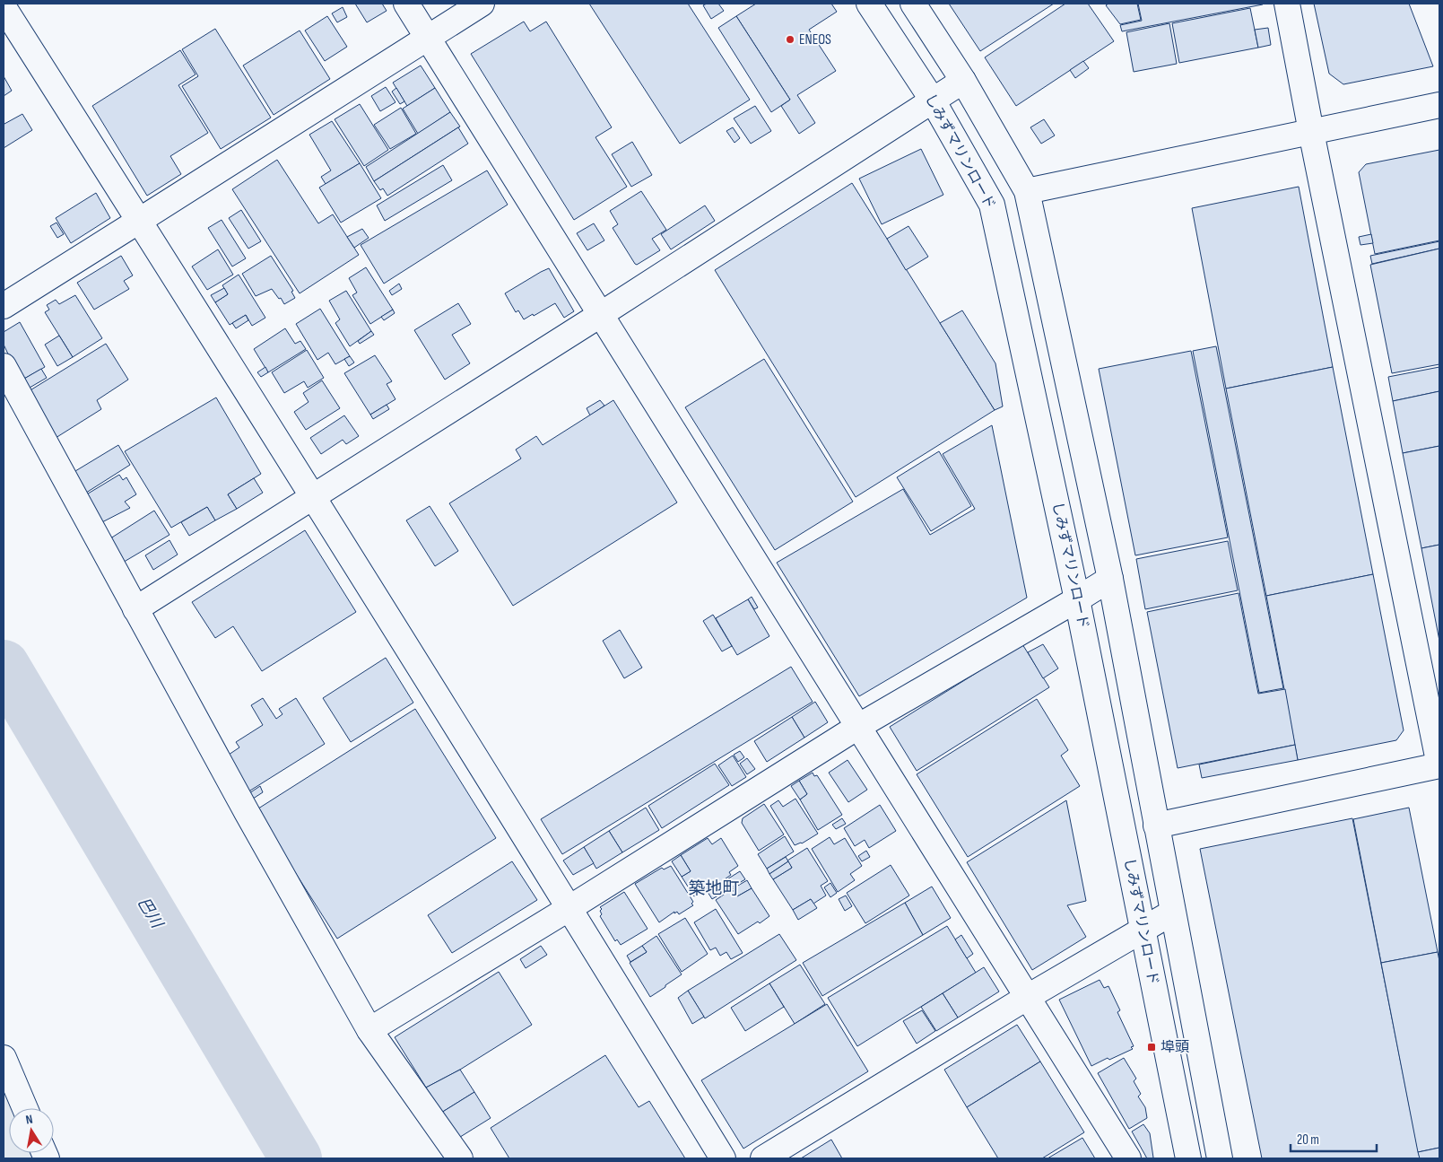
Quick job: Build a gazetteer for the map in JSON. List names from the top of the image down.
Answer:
{
  "streets": {
    "main road": ["しみずマリンロード"]
  },
  "districts": ["築地町"],
  "water": ["巴川"],
  "places": {
    "other": ["ENEOS"],
    "transit": ["埠頭"]
  },
  "scale_bar": "20 m",
  "north": "top"
}
